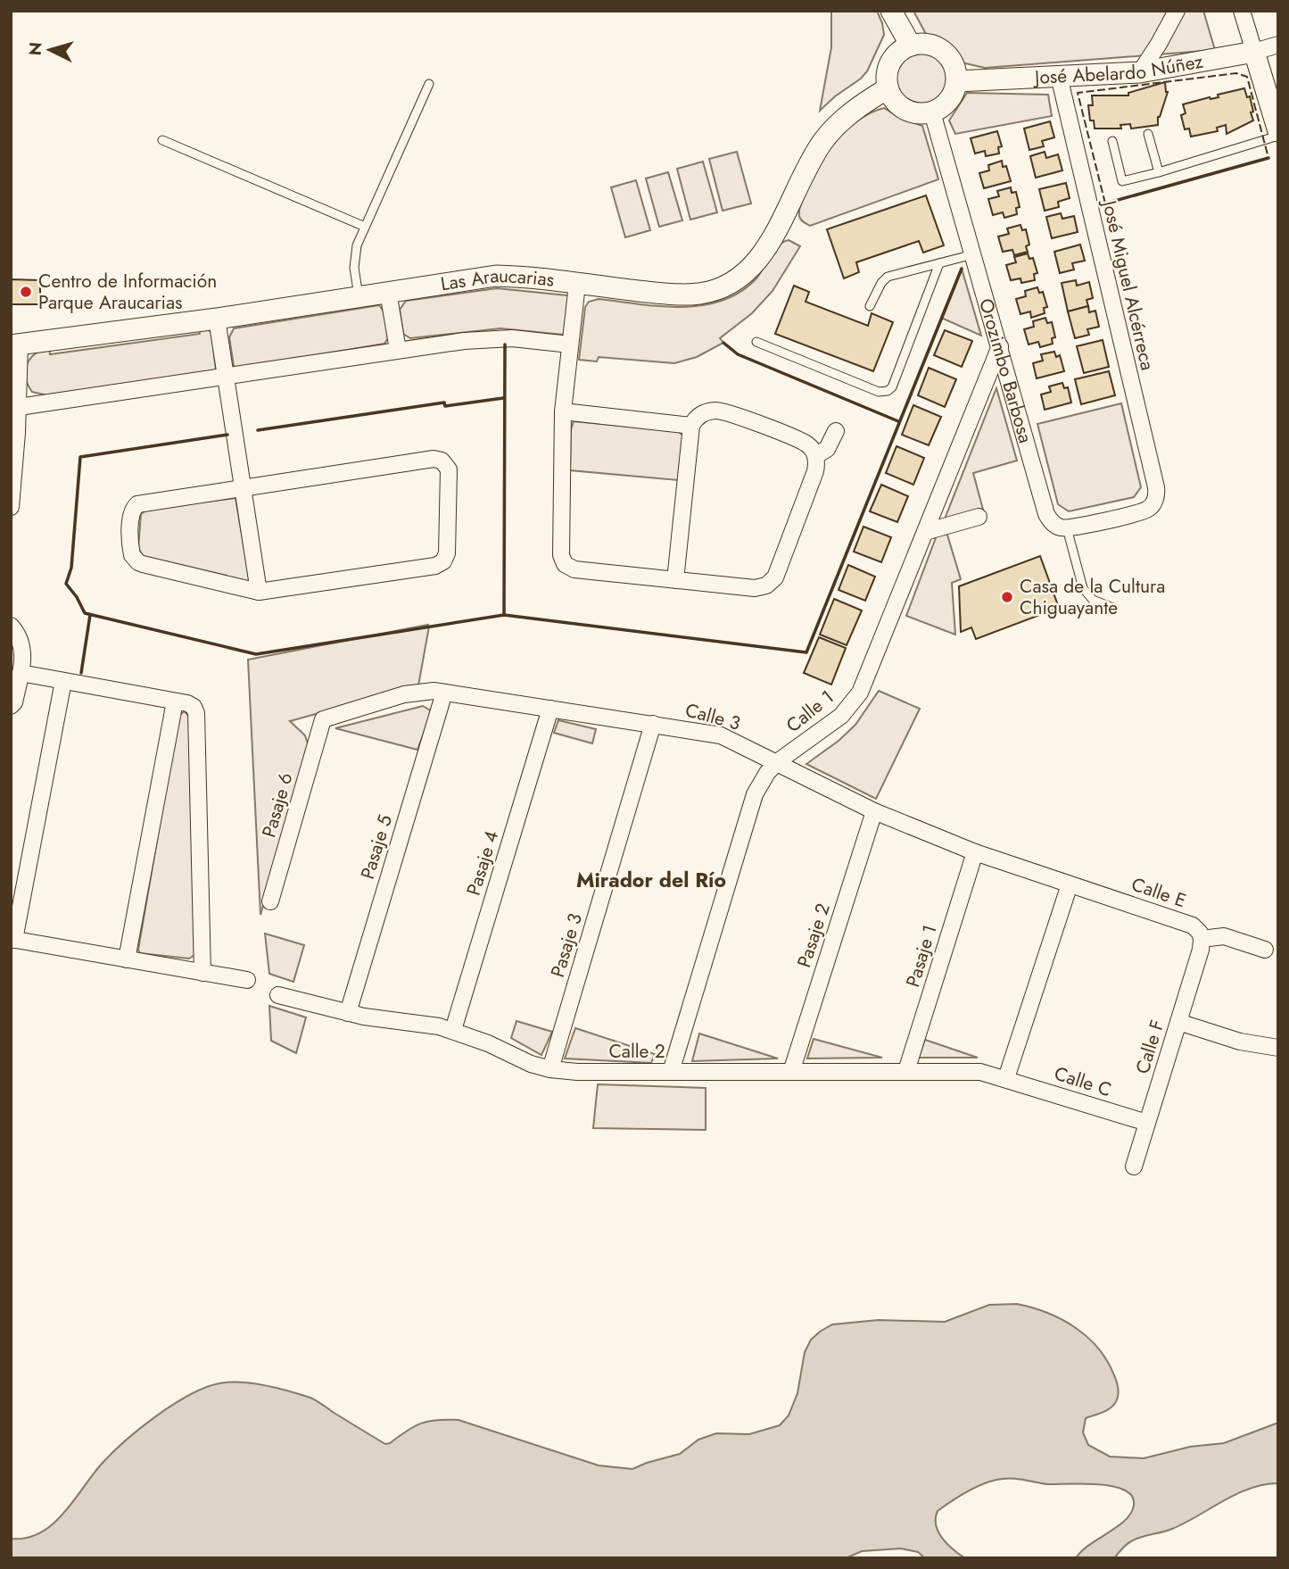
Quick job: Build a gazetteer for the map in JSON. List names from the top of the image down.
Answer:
{
  "streets": {
    "street": [
      "José Abelardo Núñez",
      "Las Araucarias",
      "José Miguel Alcérreca",
      "Orozimbo Barbosa",
      "Calle 1",
      "Calle 3",
      "Pasaje 6",
      "Pasaje 5",
      "Pasaje 4",
      "Calle E",
      "Pasaje 2",
      "Pasaje 3",
      "Pasaje 1",
      "Calle F",
      "Calle 2",
      "Calle C"
    ]
  },
  "crossings": [
    ["José Abelardo Núñez", "Las Araucarias"],
    ["José Abelardo Núñez", "José Miguel Alcérreca"],
    ["José Abelardo Núñez", "Orozimbo Barbosa"],
    ["Las Araucarias", "Orozimbo Barbosa"],
    ["José Miguel Alcérreca", "Orozimbo Barbosa"],
    ["Orozimbo Barbosa", "Calle 1"],
    ["Calle 1", "Calle 3"],
    ["Calle 1", "Calle 2"],
    ["Calle 3", "Pasaje 6"],
    ["Calle 3", "Pasaje 5"],
    ["Calle 3", "Pasaje 4"],
    ["Calle 3", "Calle E"],
    ["Calle 3", "Pasaje 2"],
    ["Calle 3", "Pasaje 3"],
    ["Calle 3", "Pasaje 1"],
    ["Pasaje 5", "Calle 2"],
    ["Pasaje 4", "Calle 2"],
    ["Calle E", "Calle F"],
    ["Pasaje 2", "Calle 2"],
    ["Pasaje 3", "Calle 2"],
    ["Pasaje 1", "Calle 2"],
    ["Calle F", "Calle C"],
    ["Calle 2", "Calle C"]
  ],
  "districts": ["Mirador del Río"],
  "places": ["Centro de Información Parque Araucarias", "Casa de la Cultura Chiguayante"],
  "north": "left"
}
